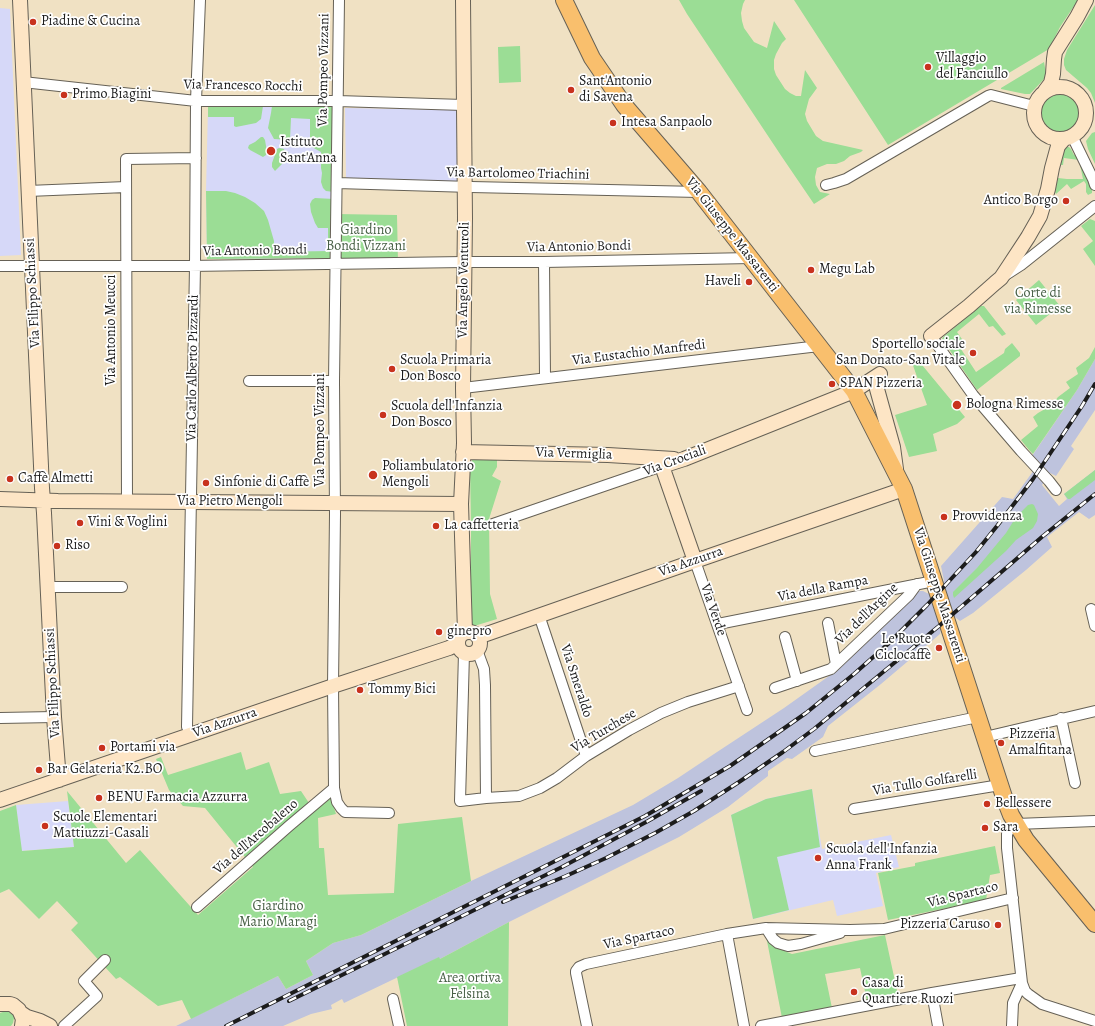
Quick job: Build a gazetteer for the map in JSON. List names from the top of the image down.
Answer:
{
  "streets": {
    "main road": ["Via Giuseppe Massarenti"],
    "street": [
      "Via Pompeo Vizzani",
      "Via Francesco Rocchi",
      "Via Bartolomeo Triachini",
      "Via Antonio Bondi",
      "Via Angelo Venturoli",
      "Via Filippo Schiassi",
      "Via Antonio Meucci",
      "Via Eustachio Manfredi",
      "Via Carlo Alberto Pizzardi",
      "Via Vermiglia",
      "Via Crociali",
      "Via Pietro Mengoli",
      "Via Azzurra",
      "Via della Rampa",
      "Via Verde",
      "Via dell'Argine",
      "Via Smeraldo",
      "Via Turchese",
      "Via Tullo Golfarelli",
      "Via dell'Arcobaleno",
      "Via Spartaco"
    ]
  },
  "crossings": [
    ["Via Pompeo Vizzani", "Via Francesco Rocchi"],
    ["Via Pompeo Vizzani", "Via Bartolomeo Triachini"],
    ["Via Pompeo Vizzani", "Via Antonio Bondi"],
    ["Via Pompeo Vizzani", "Via Pietro Mengoli"],
    ["Via Pompeo Vizzani", "Via Azzurra"],
    ["Via Pompeo Vizzani", "Via dell'Arcobaleno"],
    ["Via Francesco Rocchi", "Via Angelo Venturoli"],
    ["Via Francesco Rocchi", "Via Filippo Schiassi"],
    ["Via Francesco Rocchi", "Via Carlo Alberto Pizzardi"],
    ["Via Bartolomeo Triachini", "Via Giuseppe Massarenti"],
    ["Via Bartolomeo Triachini", "Via Angelo Venturoli"],
    ["Via Giuseppe Massarenti", "Via Antonio Bondi"],
    ["Via Giuseppe Massarenti", "Via Eustachio Manfredi"],
    ["Via Giuseppe Massarenti", "Via Crociali"],
    ["Via Giuseppe Massarenti", "Via Azzurra"],
    ["Via Giuseppe Massarenti", "Via della Rampa"],
    ["Via Giuseppe Massarenti", "Via Tullo Golfarelli"],
    ["Via Antonio Bondi", "Via Angelo Venturoli"],
    ["Via Antonio Bondi", "Via Filippo Schiassi"],
    ["Via Antonio Bondi", "Via Antonio Meucci"],
    ["Via Antonio Bondi", "Via Carlo Alberto Pizzardi"],
    ["Via Angelo Venturoli", "Via Eustachio Manfredi"],
    ["Via Angelo Venturoli", "Via Vermiglia"],
    ["Via Angelo Venturoli", "Via Pietro Mengoli"],
    ["Via Angelo Venturoli", "Via Azzurra"],
    ["Via Angelo Venturoli", "Via Turchese"],
    ["Via Filippo Schiassi", "Via Pietro Mengoli"],
    ["Via Filippo Schiassi", "Via Azzurra"],
    ["Via Antonio Meucci", "Via Carlo Alberto Pizzardi"],
    ["Via Antonio Meucci", "Via Pietro Mengoli"],
    ["Via Carlo Alberto Pizzardi", "Via Pietro Mengoli"],
    ["Via Carlo Alberto Pizzardi", "Via Azzurra"],
    ["Via Vermiglia", "Via Crociali"],
    ["Via Crociali", "Via Verde"],
    ["Via Azzurra", "Via Verde"],
    ["Via Azzurra", "Via Smeraldo"],
    ["Via Azzurra", "Via Turchese"],
    ["Via della Rampa", "Via Verde"],
    ["Via della Rampa", "Via dell'Argine"],
    ["Via Verde", "Via Turchese"],
    ["Via Smeraldo", "Via Turchese"]
  ],
  "parks": [
    "Giardino Bondi Vizzani",
    "Corte di via Rimesse",
    "Giardino Mario Maragi",
    "Area ortiva Felsina"
  ],
  "places": [
    "Piadine & Cucina",
    "Villaggio del Fanciullo",
    "Sant'Antonio di Savena",
    "Primo Biagini",
    "Intesa Sanpaolo",
    "Istituto Sant'Anna",
    "Antico Borgo",
    "Megu Lab",
    "Haveli",
    "Sportello sociale San Donato-San Vitale",
    "Scuola Primaria Don Bosco",
    "SPAN Pizzeria",
    "Bologna Rimesse",
    "Scuola dell'Infanzia Don Bosco",
    "Poliambulatorio Mengoli",
    "Caffè Almetti",
    "Sinfonie di Caffè",
    "Provvidenza",
    "Vini & Voglini",
    "La caffetteria",
    "Riso",
    "ginepro",
    "Le Ruote Ciclocaffè",
    "Tommy Bici",
    "Pizzeria Amalfitana",
    "Portami via",
    "Bar Gelateria K2.BO",
    "BENU Farmacia Azzurra",
    "Bellessere",
    "Scuole Elementari Mattiuzzi-Casali",
    "Sara",
    "Scuola dell'Infanzia Anna Frank",
    "Pizzeria Caruso",
    "Casa di Quartiere Ruozi"
  ]
}
